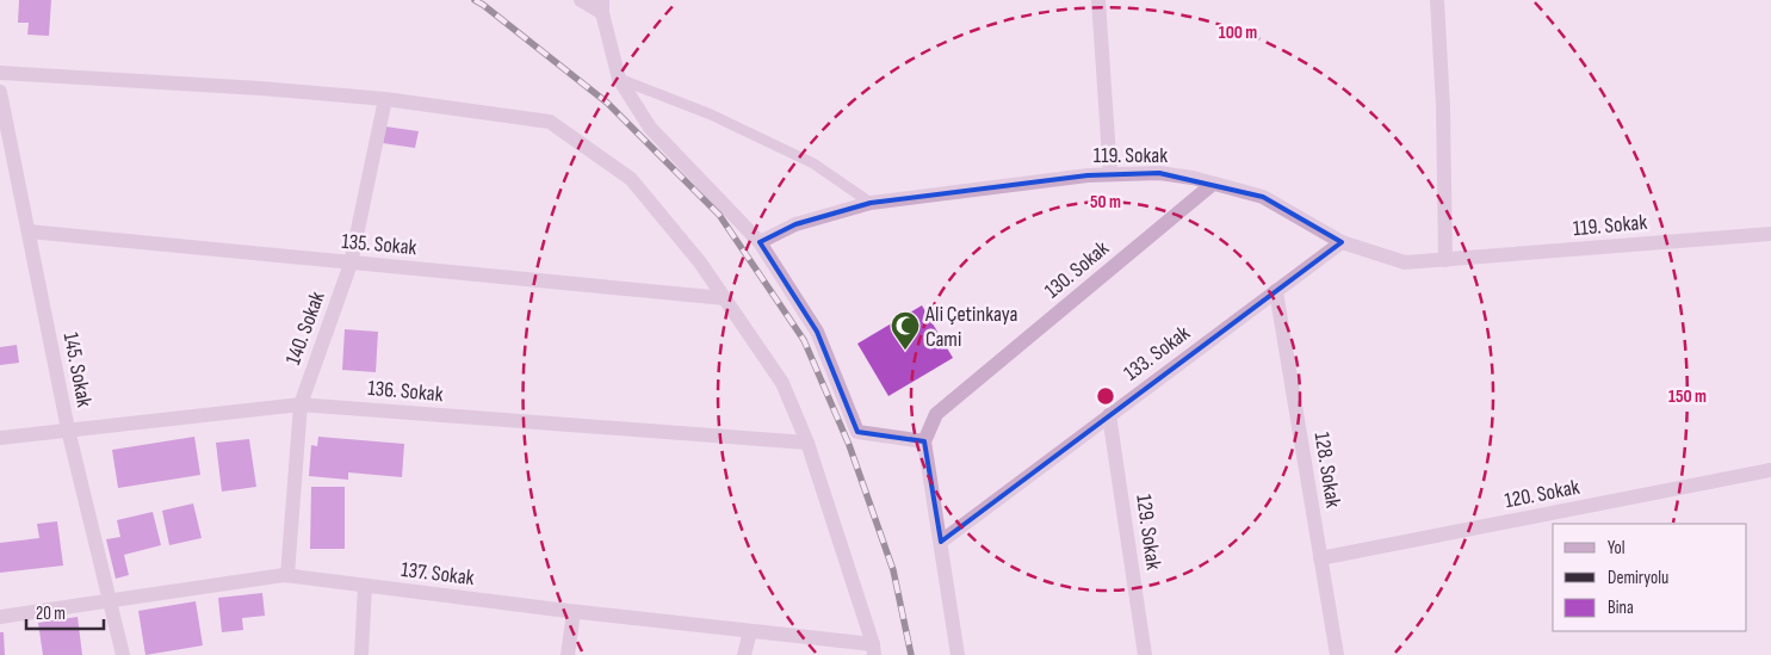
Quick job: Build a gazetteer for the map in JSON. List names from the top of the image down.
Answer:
{
  "streets": {
    "street": [
      "119. Sokak",
      "135. Sokak",
      "130. Sokak",
      "140. Sokak",
      "133. Sokak",
      "145. Sokak",
      "136. Sokak",
      "128. Sokak",
      "120. Sokak",
      "129. Sokak",
      "137. Sokak"
    ]
  },
  "crossings": [
    ["119. Sokak", "130. Sokak"],
    ["119. Sokak", "133. Sokak"],
    ["135. Sokak", "140. Sokak"],
    ["135. Sokak", "145. Sokak"],
    ["140. Sokak", "136. Sokak"],
    ["140. Sokak", "137. Sokak"],
    ["133. Sokak", "128. Sokak"],
    ["133. Sokak", "129. Sokak"],
    ["145. Sokak", "136. Sokak"],
    ["145. Sokak", "137. Sokak"],
    ["128. Sokak", "120. Sokak"]
  ],
  "places": {
    "mosque": ["Ali Çetinkaya Cami"]
  },
  "legend": ["Yol", "Demiryolu", "Bina"],
  "scale_bar": "20 m",
  "rings": ["100 m", "50 m", "150 m"]
}
